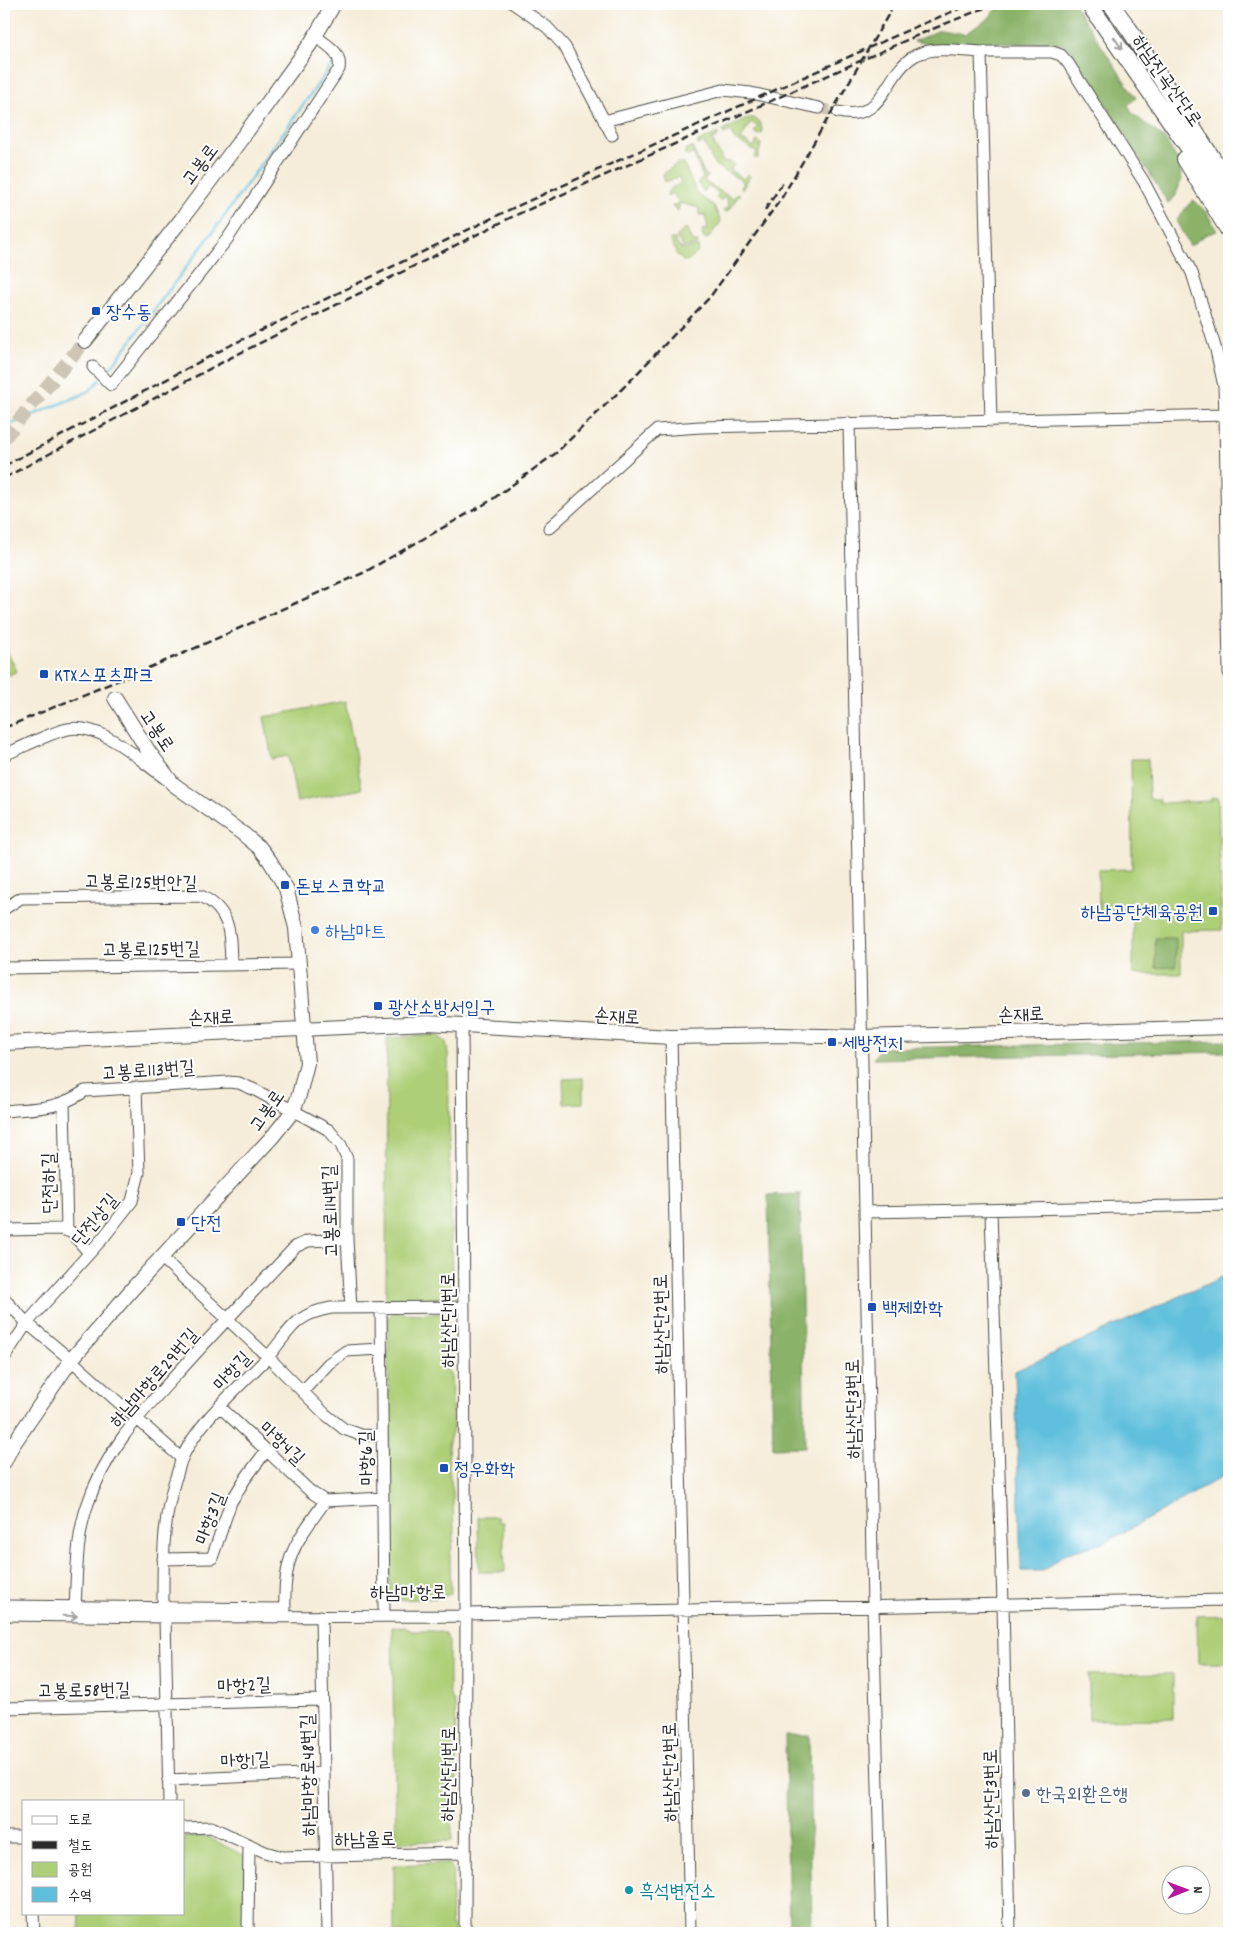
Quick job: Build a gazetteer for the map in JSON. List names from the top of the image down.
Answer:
{
  "streets": {
    "highway": ["하남진곡산단로"],
    "main road": ["고봉로", "손재로"],
    "street": [
      "고봉로125번안길",
      "고봉로125번길",
      "고봉로113번길",
      "단전하길",
      "고봉로114번길",
      "단전상길",
      "하남산단1번로",
      "하남산단2번로",
      "마항길",
      "하남마항로29번길",
      "하남산단3번로",
      "마항4길",
      "마항6길",
      "마항3길",
      "하남마항로",
      "마항2길",
      "고봉로58번길",
      "마항1길",
      "하남마항로48번길",
      "하남울로"
    ]
  },
  "crossings": [
    ["고봉로", "고봉로125번길"],
    ["고봉로", "손재로"],
    ["고봉로", "고봉로113번길"],
    ["고봉로", "고봉로114번길"],
    ["고봉로125번안길", "고봉로125번길"],
    ["손재로", "하남산단1번로"],
    ["손재로", "하남산단2번로"],
    ["손재로", "하남산단3번로"],
    ["고봉로113번길", "단전하길"],
    ["고봉로113번길", "고봉로114번길"],
    ["고봉로113번길", "단전상길"],
    ["단전하길", "단전상길"],
    ["고봉로114번길", "마항길"],
    ["고봉로114번길", "하남마항로29번길"],
    ["하남산단1번로", "마항길"],
    ["하남산단1번로", "하남마항로"],
    ["하남산단1번로", "하남울로"],
    ["마항길", "마항4길"],
    ["마항길", "마항6길"],
    ["마항길", "마항3길"],
    ["마항길", "하남마항로"],
    ["마항길", "마항2길"],
    ["마항길", "고봉로58번길"],
    ["마항길", "마항1길"],
    ["하남마항로29번길", "하남마항로"],
    ["마항4길", "마항3길"],
    ["마항6길", "하남마항로"],
    ["하남마항로", "하남마항로48번길"],
    ["마항2길", "고봉로58번길"],
    ["마항2길", "하남마항로48번길"],
    ["마항1길", "하남마항로48번길"],
    ["하남마항로48번길", "하남울로"]
  ],
  "places": {
    "transit": [
      "장수동",
      "KTX스포츠파크",
      "돈보스코학교",
      "하남공단체육공원",
      "광산소방서입구",
      "세방전지",
      "단전",
      "백제화학",
      "정우화학"
    ],
    "other": ["하남마트", "한국외환은행", "흑석변전소"]
  },
  "legend": [
    "도로",
    "철도",
    "공원",
    "수역"
  ],
  "north": "right"
}
